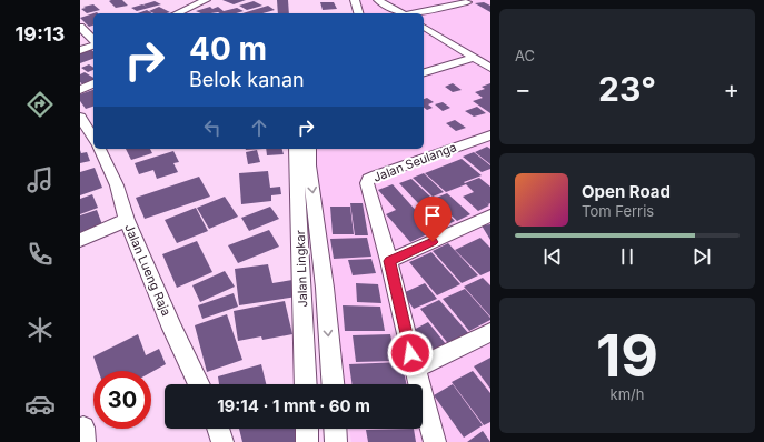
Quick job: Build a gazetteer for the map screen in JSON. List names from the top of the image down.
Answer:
{
  "streets": {
    "street": ["Jalan Seulanga", "Jalan Lingkar", "Jalan Lueng Raja"]
  },
  "page": {
    "tabs": "19:13",
    "tile": [
      "AC",
      ["19", "km/h"]
    ],
    "turn": ["40 m", "Belok kanan"],
    "heat": ["−", "23°", "+"],
    "song": ["Open Road", "Tom Ferris"],
    "limit": "30",
    "trip": "19:14 · 1 mnt · 60 m"
  }
}
